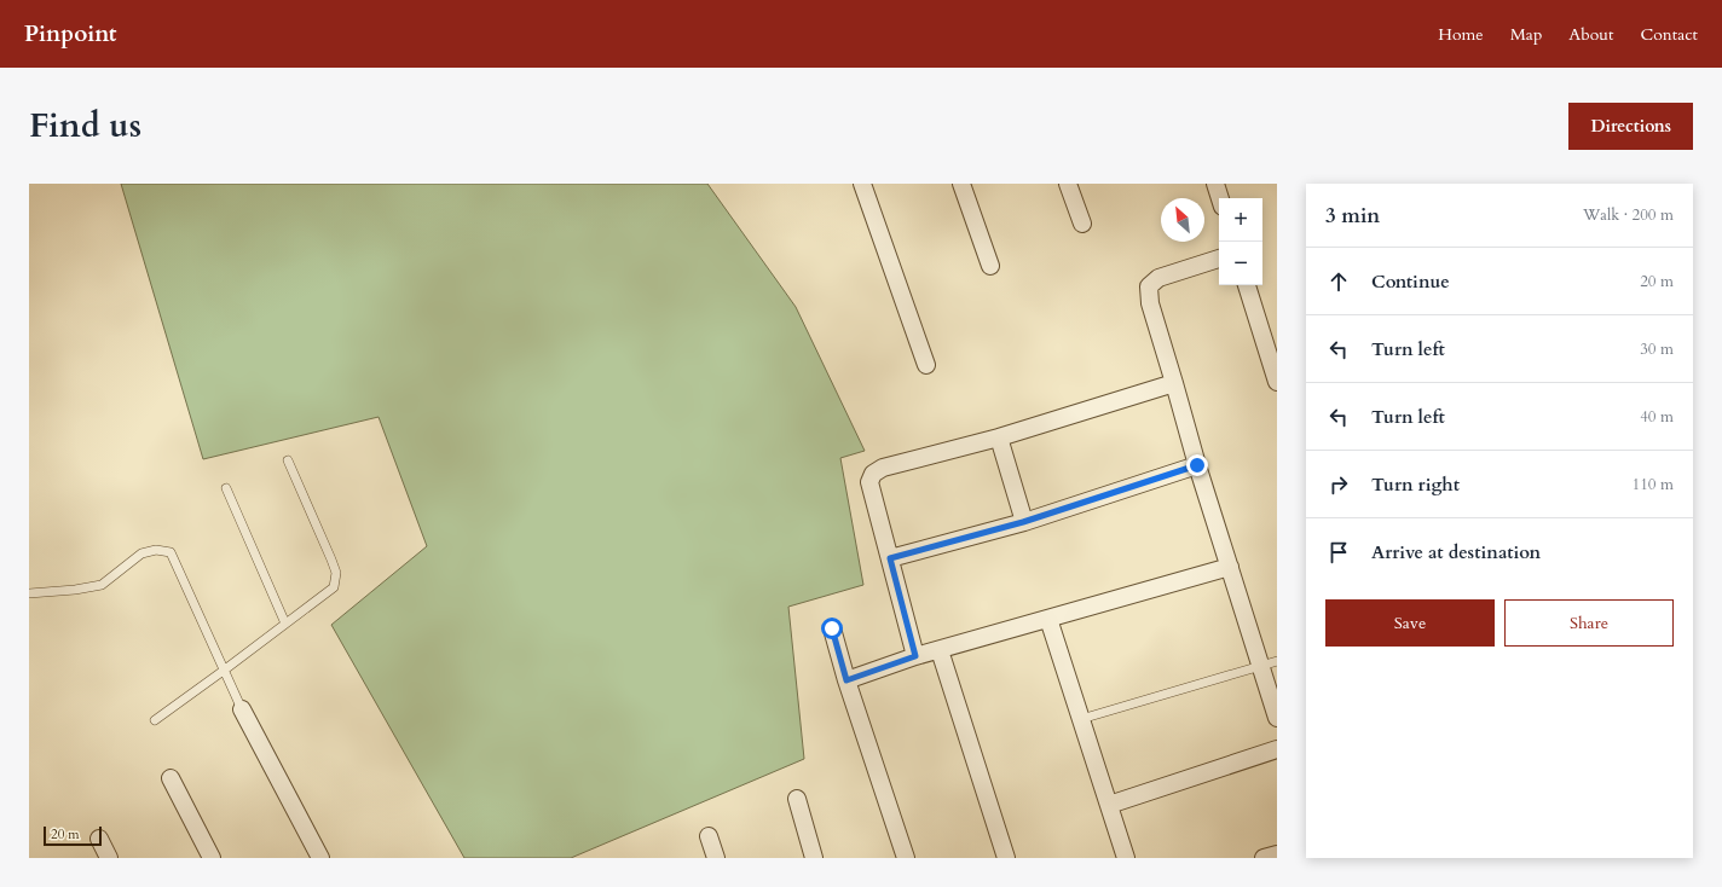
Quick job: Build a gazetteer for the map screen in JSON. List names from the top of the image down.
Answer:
{
  "scale_bar": "20 m",
  "north": "top left",
  "page": {
    "header": "Pinpoint",
    "nav": [
      "Home",
      "Map",
      "About",
      "Contact"
    ],
    "title": "Find us",
    "buttons": [
      "Directions",
      ["Save", "Share"]
    ],
    "heading": ["3 min", "Walk · 200 m"],
    "map_buttons": ["+", "−"],
    "list": [
      ["Continue", "20 m"],
      ["Turn left", "30 m"],
      ["Turn left", "40 m"],
      ["Turn right", "110 m"],
      "Arrive at destination"
    ],
    "scale": "20 m"
  }
}
